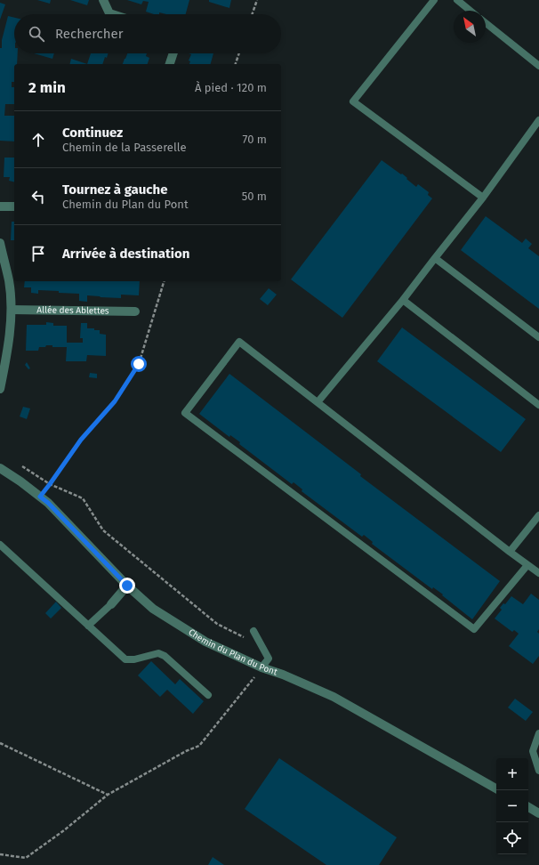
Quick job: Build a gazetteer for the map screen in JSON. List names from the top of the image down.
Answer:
{
  "streets": {
    "street": ["Allée des Ablettes", "Chemin du Plan du Pont"]
  },
  "north": "top left",
  "page": {
    "search": "Rechercher",
    "heading": ["2 min", "À pied · 120 m"],
    "list": [
      ["Continuez", "Chemin de la Passerelle", "70 m"],
      ["Tournez à gauche", "Chemin du Plan du Pont", "50 m"],
      "Arrivée à destination"
    ],
    "map_buttons": ["+", "−"]
  }
}
